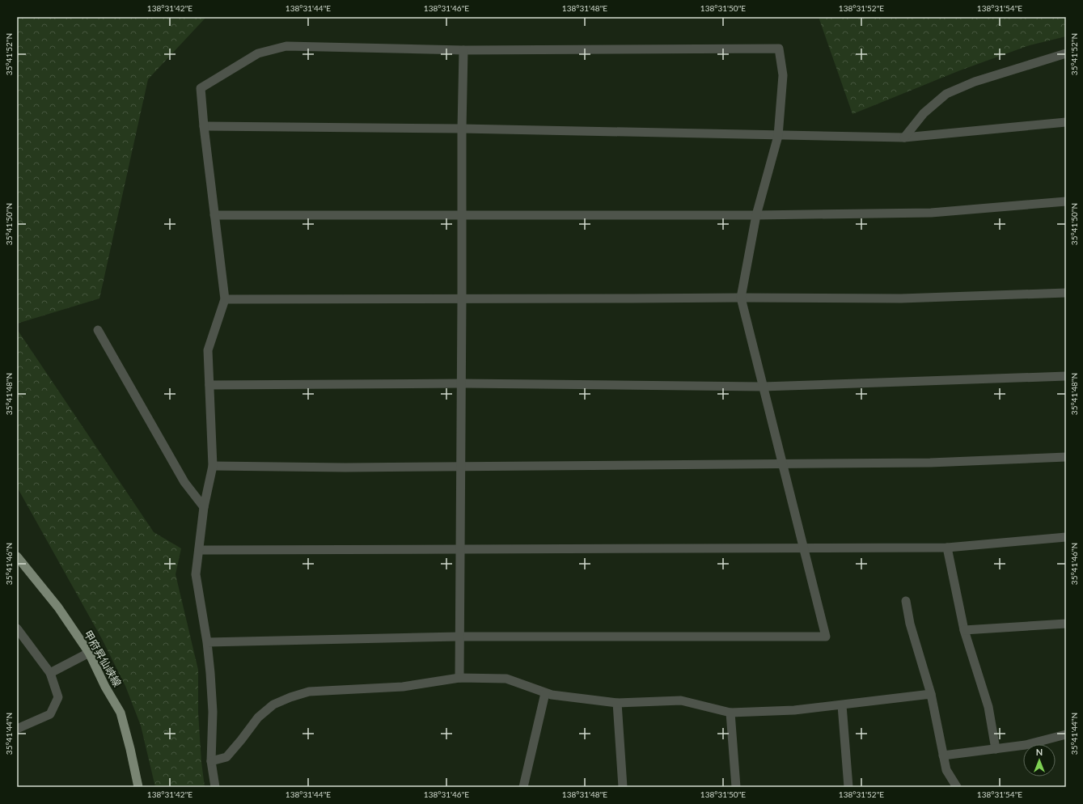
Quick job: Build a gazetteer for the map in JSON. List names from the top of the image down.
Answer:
{
  "streets": {
    "main road": ["甲府昇仙峡線"]
  },
  "north": "top",
  "coordinates": [
    "138°31'42\"E",
    "138°31'44\"E",
    "138°31'46\"E",
    "138°31'48\"E",
    "138°31'50\"E",
    "138°31'52\"E",
    "138°31'54\"E",
    "35°41'52\"N",
    "35°41'50\"N",
    "35°41'48\"N",
    "35°41'46\"N",
    "35°41'44\"N"
  ]
}
